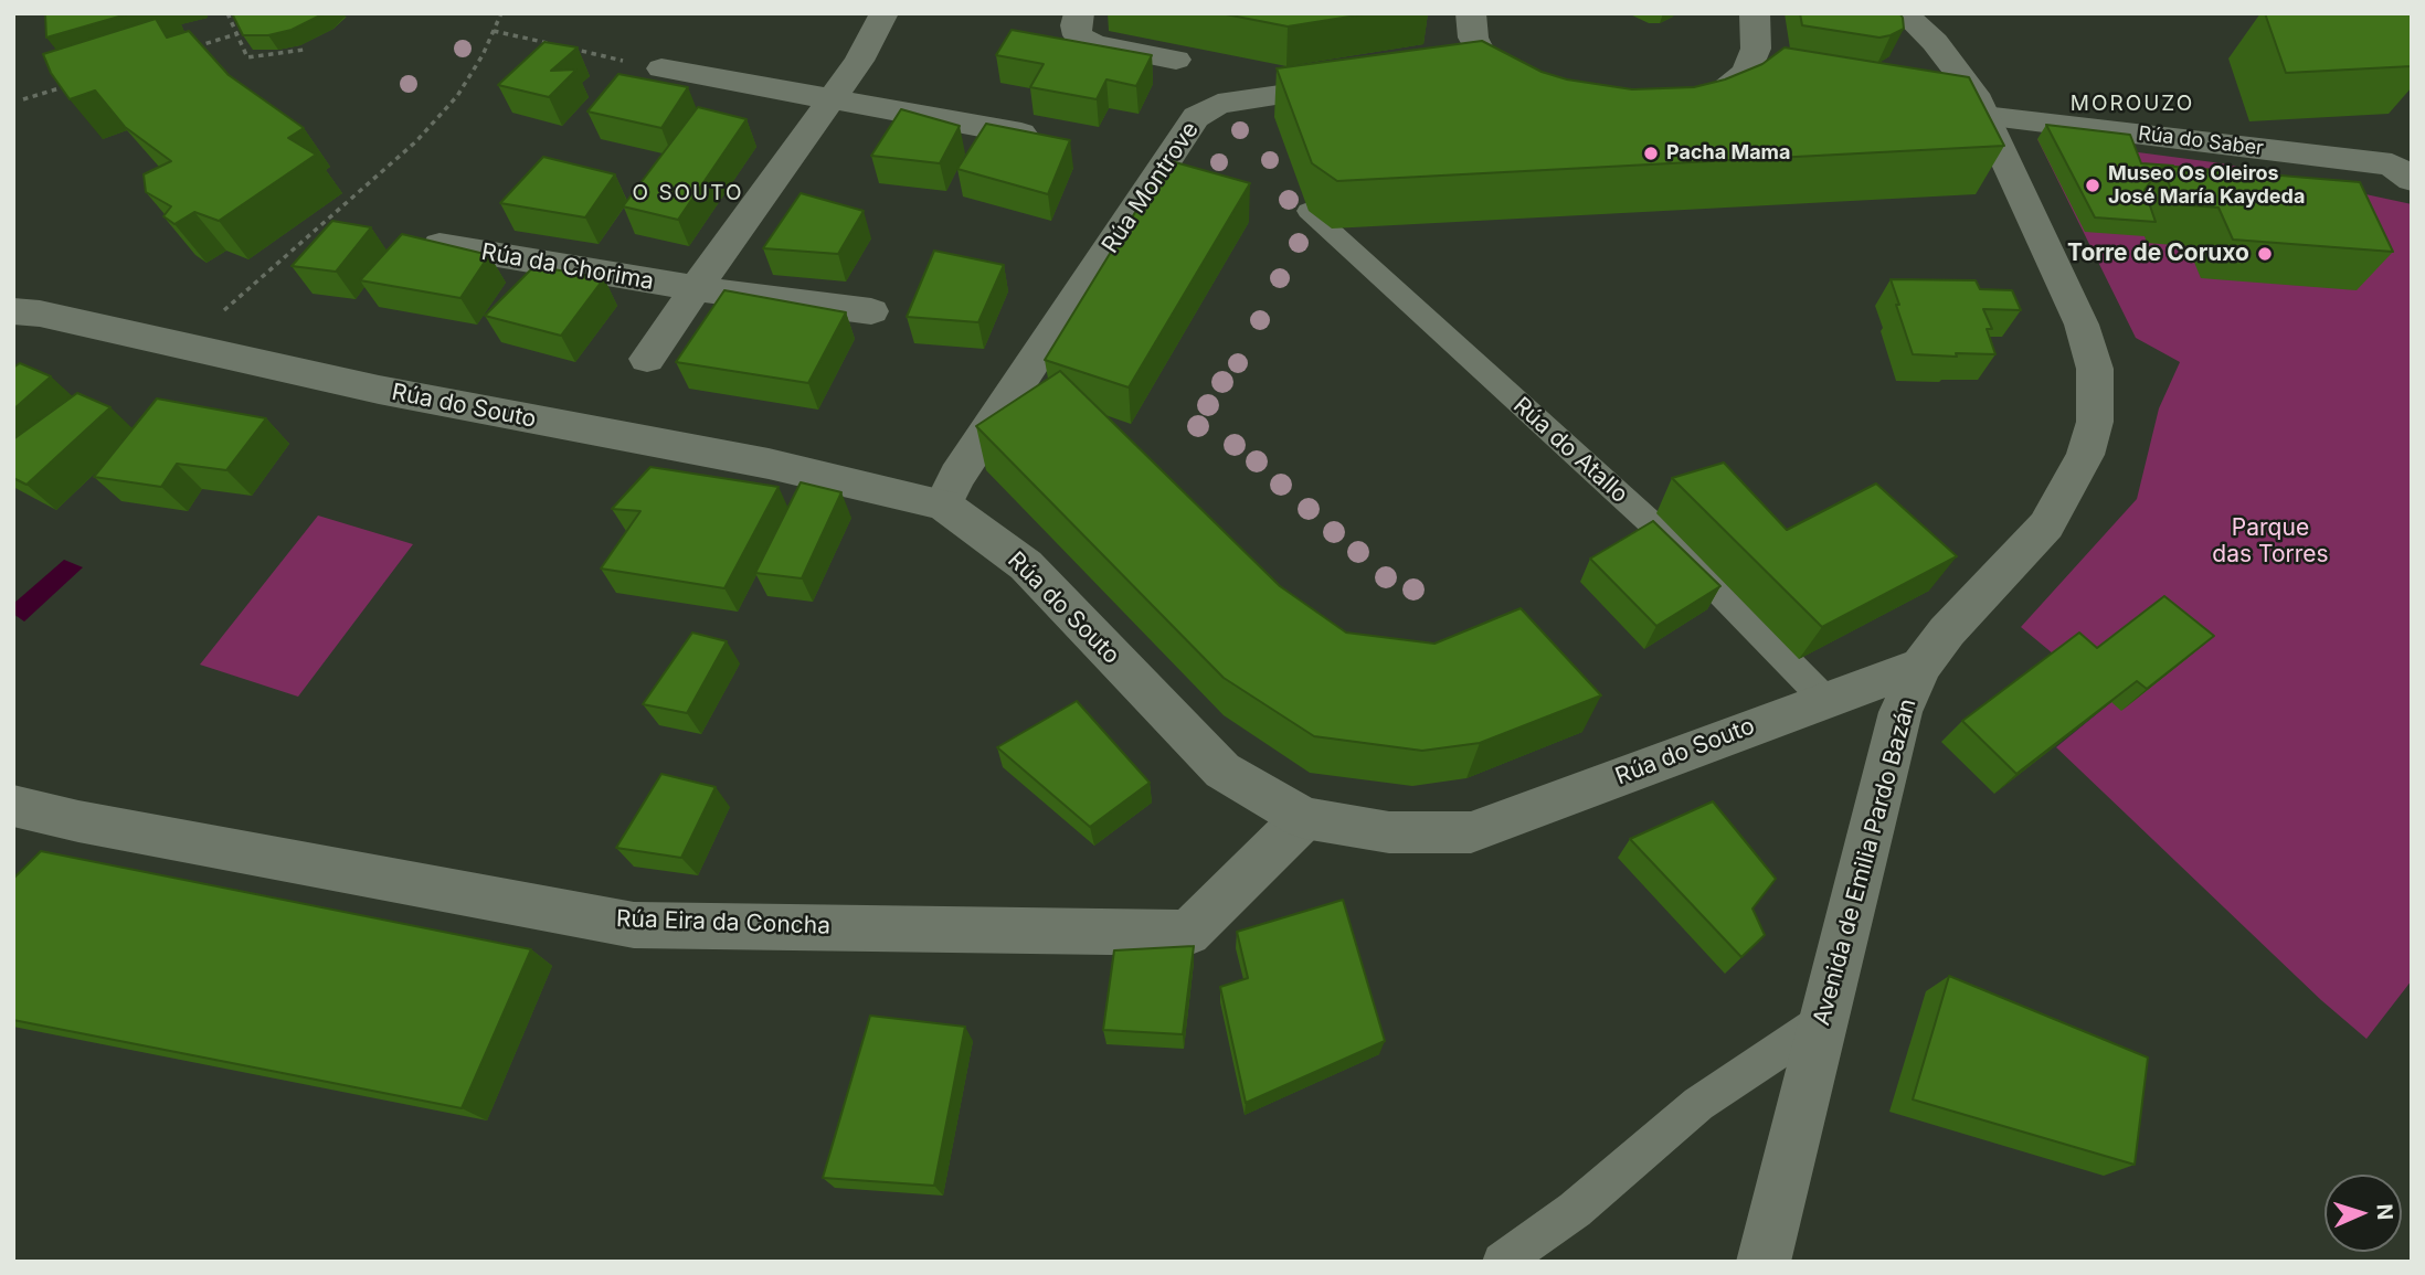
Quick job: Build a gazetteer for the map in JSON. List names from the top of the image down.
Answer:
{
  "streets": {
    "street": [
      "Rúa do Saber",
      "Rúa Montrove",
      "Rúa da Chorima",
      "Rúa do Souto",
      "Avenida de Emilia Pardo Bazán",
      "Rúa Eira da Concha"
    ],
    "lane": ["Rúa do Atallo"]
  },
  "crossings": [
    ["Rúa do Saber", "Avenida de Emilia Pardo Bazán"],
    ["Rúa Montrove", "Rúa do Souto"],
    ["Rúa do Souto", "Rúa do Atallo"],
    ["Rúa do Souto", "Avenida de Emilia Pardo Bazán"],
    ["Rúa do Souto", "Rúa Eira da Concha"]
  ],
  "districts": ["MOROUZO", "O SOUTO"],
  "parks": ["Parque das Torres"],
  "places": ["Pacha Mama", "Museo Os Oleiros José María Kaydeda", "Torre de Coruxo"],
  "north": "right"
}
